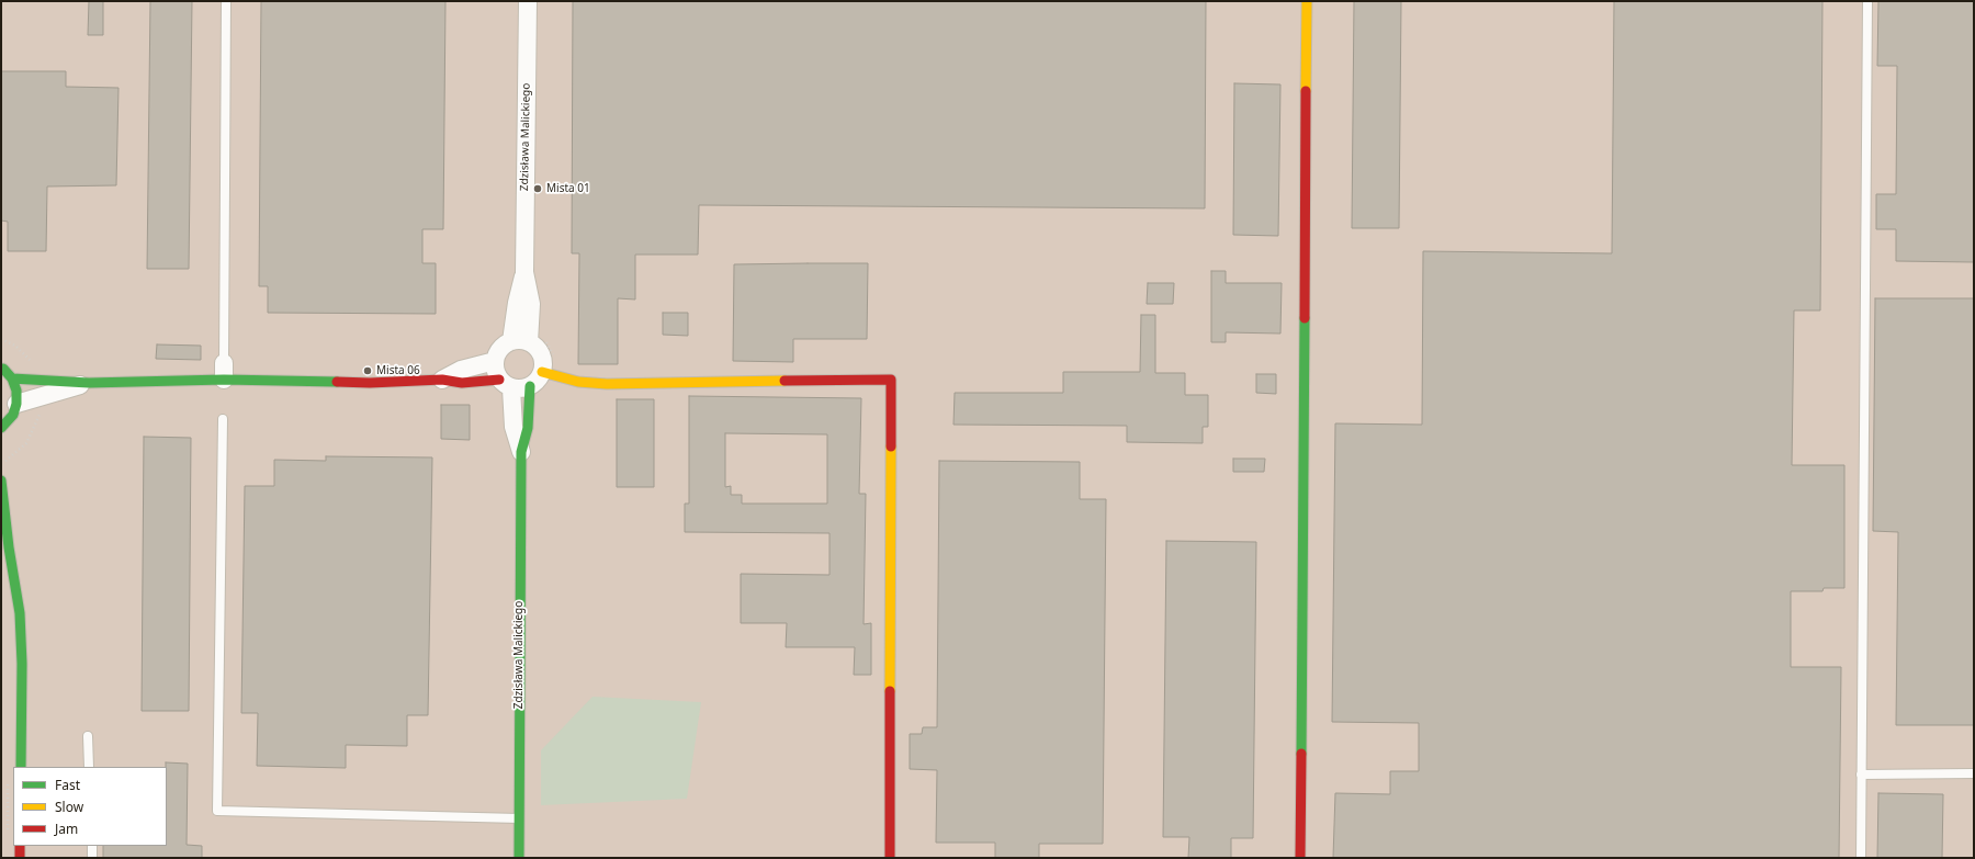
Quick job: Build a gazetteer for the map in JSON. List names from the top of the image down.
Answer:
{
  "streets": {
    "street": ["Zdzisława Malickiego"]
  },
  "places": ["Mista 01", "Mista 06"],
  "legend": ["Fast", "Slow", "Jam"]
}
